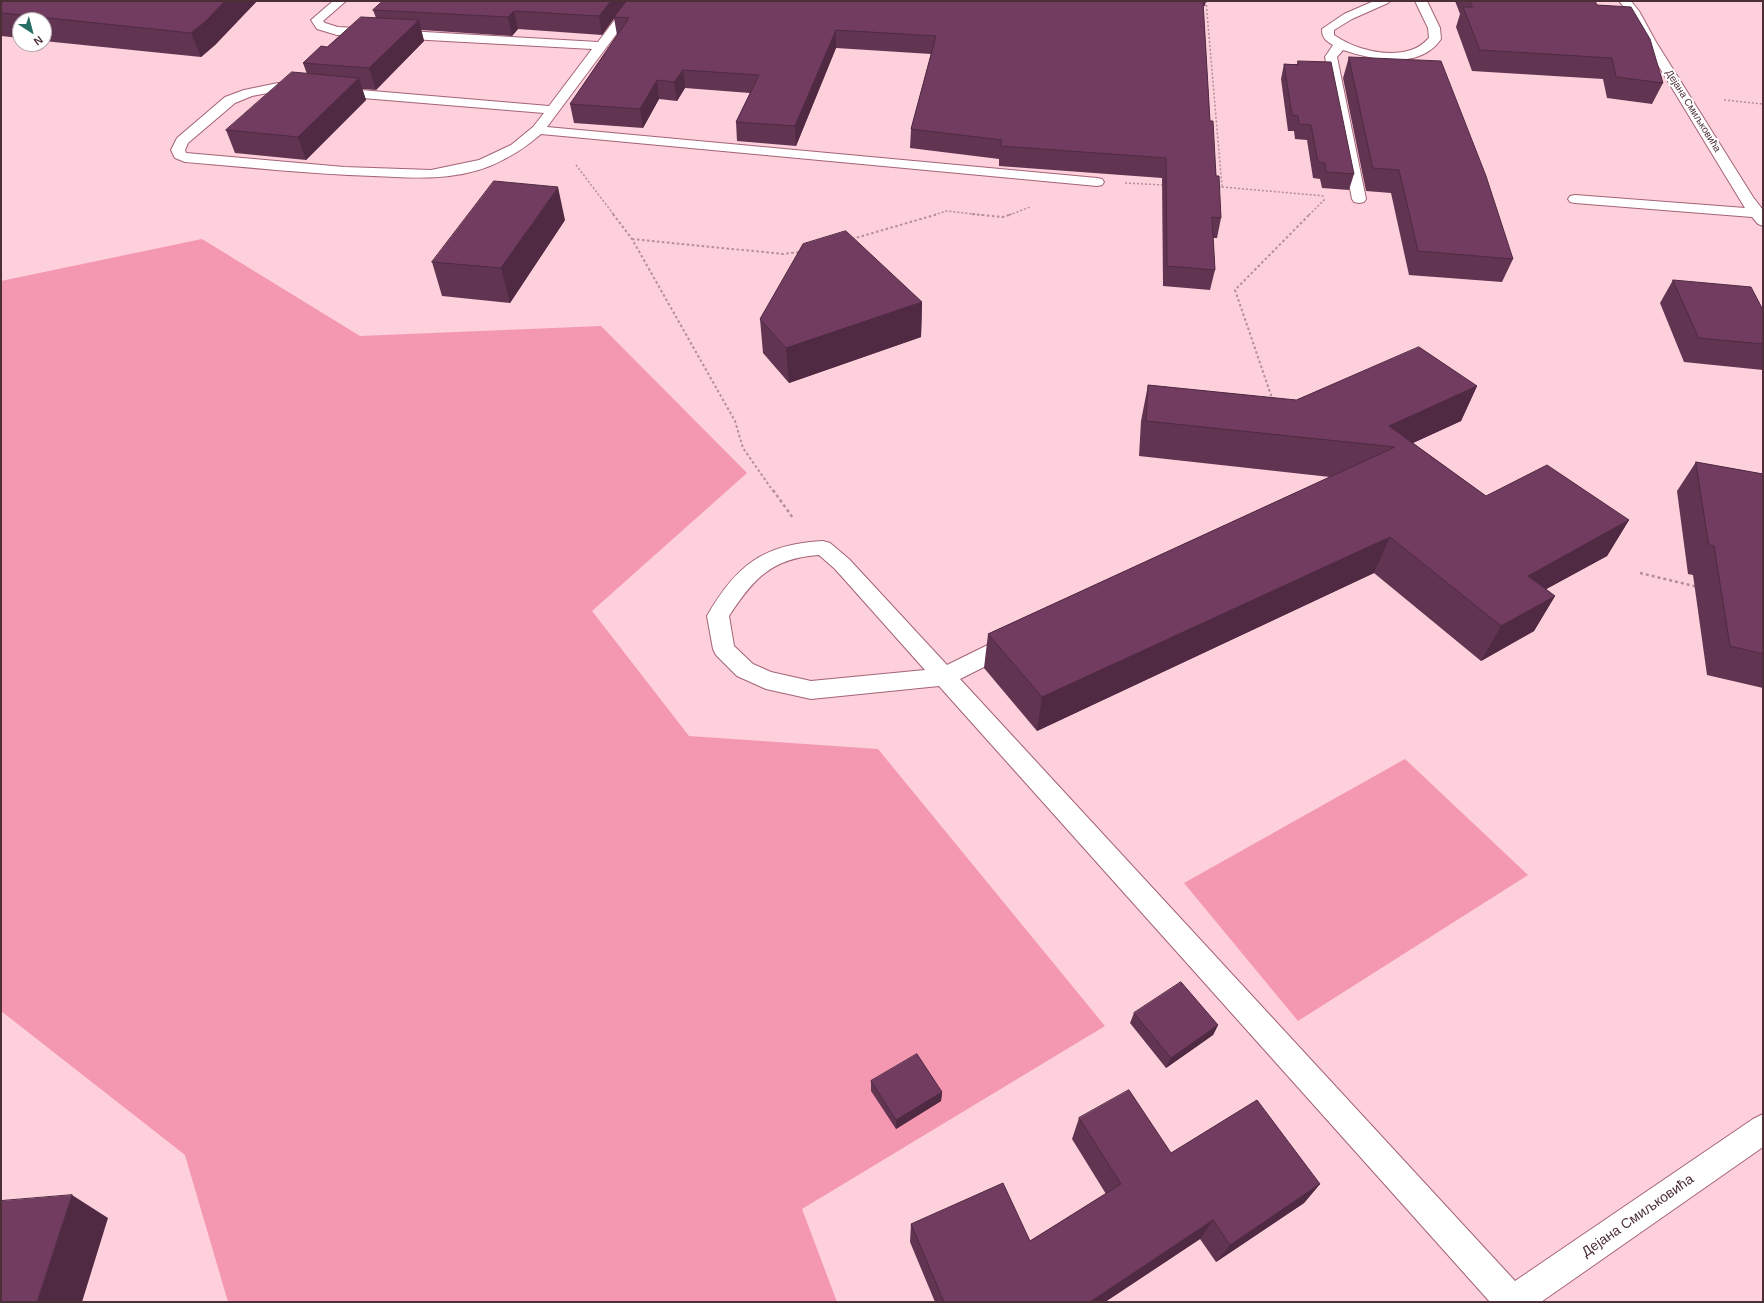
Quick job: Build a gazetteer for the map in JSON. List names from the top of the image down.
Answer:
{
  "streets": {
    "street": ["Дејана Смиљковића"]
  },
  "north": "bottom right"
}
